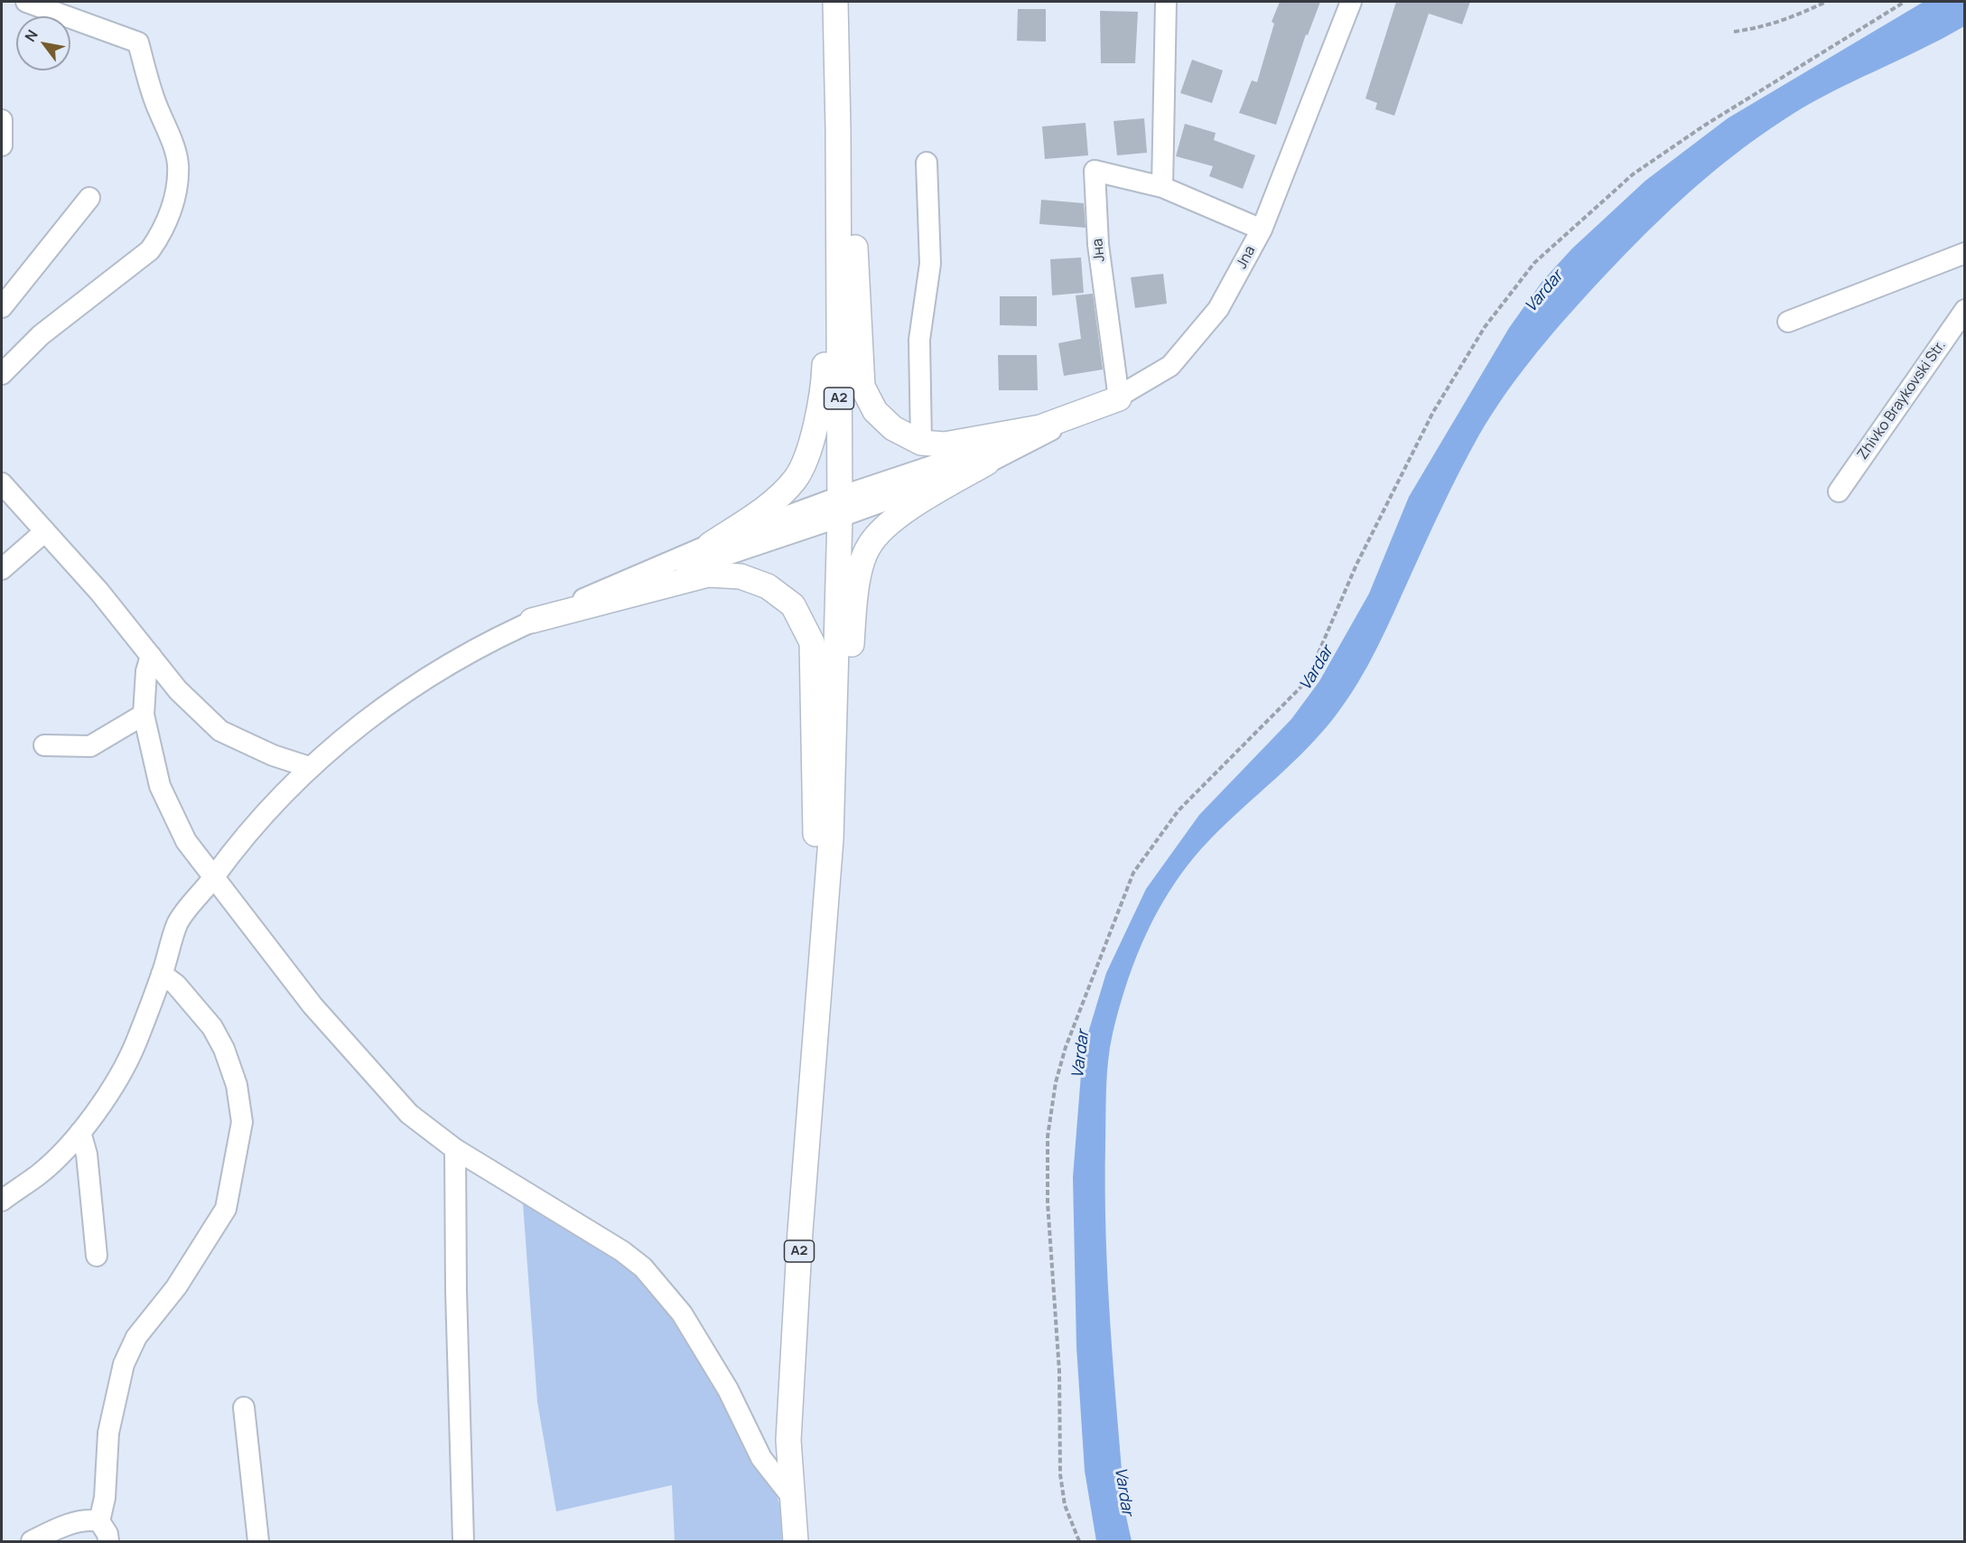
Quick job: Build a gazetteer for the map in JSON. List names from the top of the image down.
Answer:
{
  "streets": {
    "main road": ["A2"],
    "street": ["Јна", "Jna", "Zhivko Braykovski Str."]
  },
  "crossings": [
    ["Јна", "Jna"]
  ],
  "water": ["Vardar"],
  "north": "top left"
}
